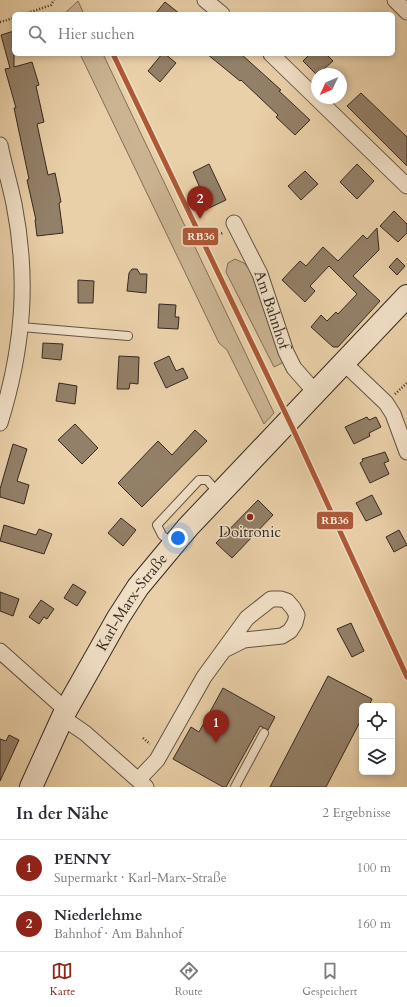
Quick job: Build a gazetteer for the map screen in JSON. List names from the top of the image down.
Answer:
{
  "streets": {
    "street": ["Am Bahnhof", "Karl-Marx-Straße"]
  },
  "crossings": [
    ["Am Bahnhof", "Karl-Marx-Straße"]
  ],
  "places": ["Doitronic"],
  "lines": ["transit line RB36"],
  "north": "bottom left",
  "page": {
    "search": "Hier suchen",
    "pins": ["2", "1"],
    "heading": ["In der Nähe", "2 Ergebnisse"],
    "list": [
      {
        "mark": "1",
        "name": "PENNY",
        "note": "Supermarkt · Karl-Marx-Straße",
        "value": "100 m"
      },
      {
        "mark": "2",
        "name": "Niederlehme",
        "note": "Bahnhof · Am Bahnhof",
        "value": "160 m"
      }
    ],
    "nav": ["Karte", "Route", "Gespeichert"]
  }
}
